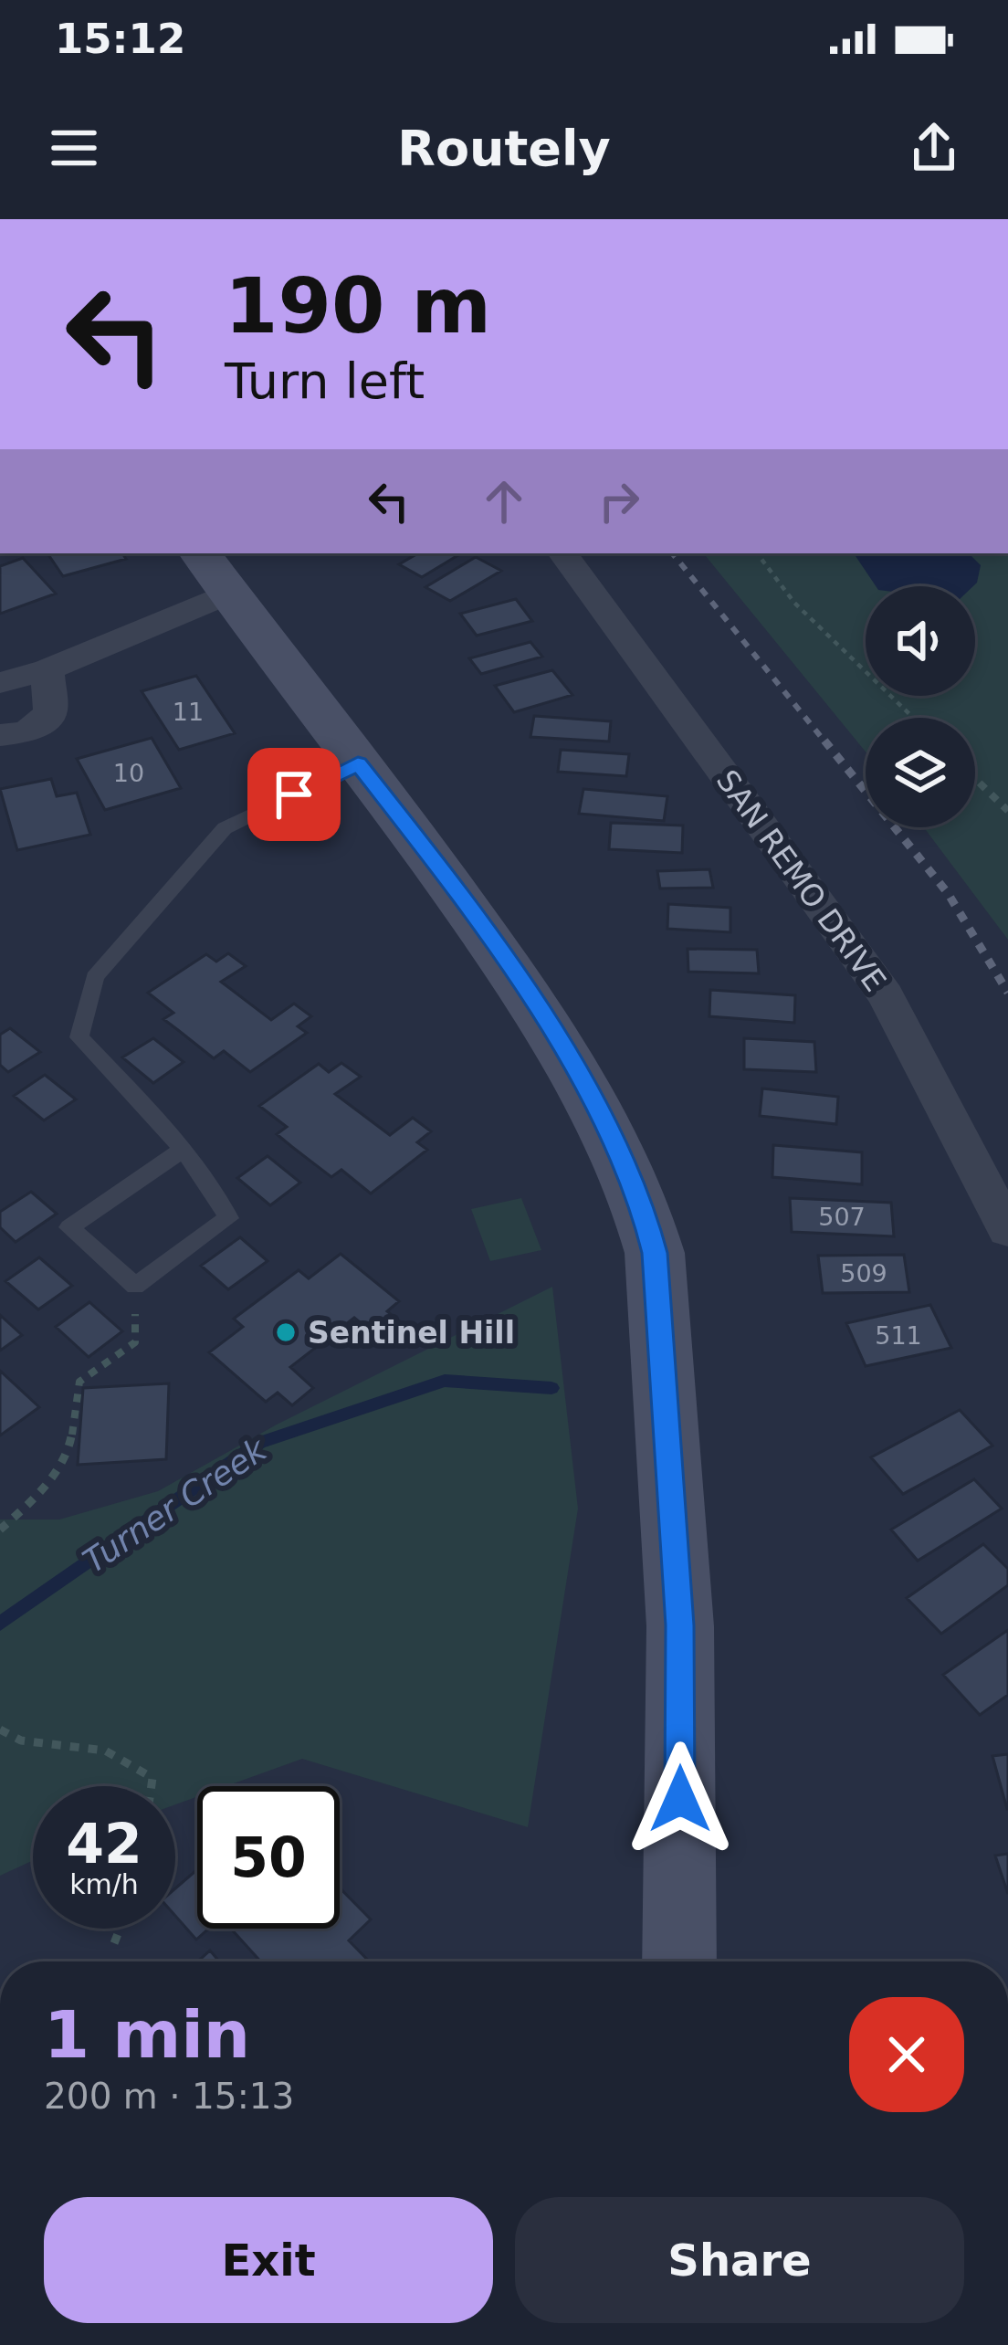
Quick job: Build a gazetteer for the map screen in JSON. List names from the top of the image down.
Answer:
{
  "streets": {
    "street": ["SAN REMO DRIVE"]
  },
  "water": ["Turner Creek"],
  "places": ["Sentinel Hill"],
  "house_numbers": [
    "11",
    "10",
    "507",
    "509",
    "511"
  ],
  "page": {
    "status": "15:12",
    "header": "Routely",
    "turn": ["190 m", "Turn left"],
    "speed": "42 km/h",
    "limit": "50",
    "heading": ["1 min", "200 m · 15:13"],
    "buttons": ["Exit", "Share"]
  }
}
